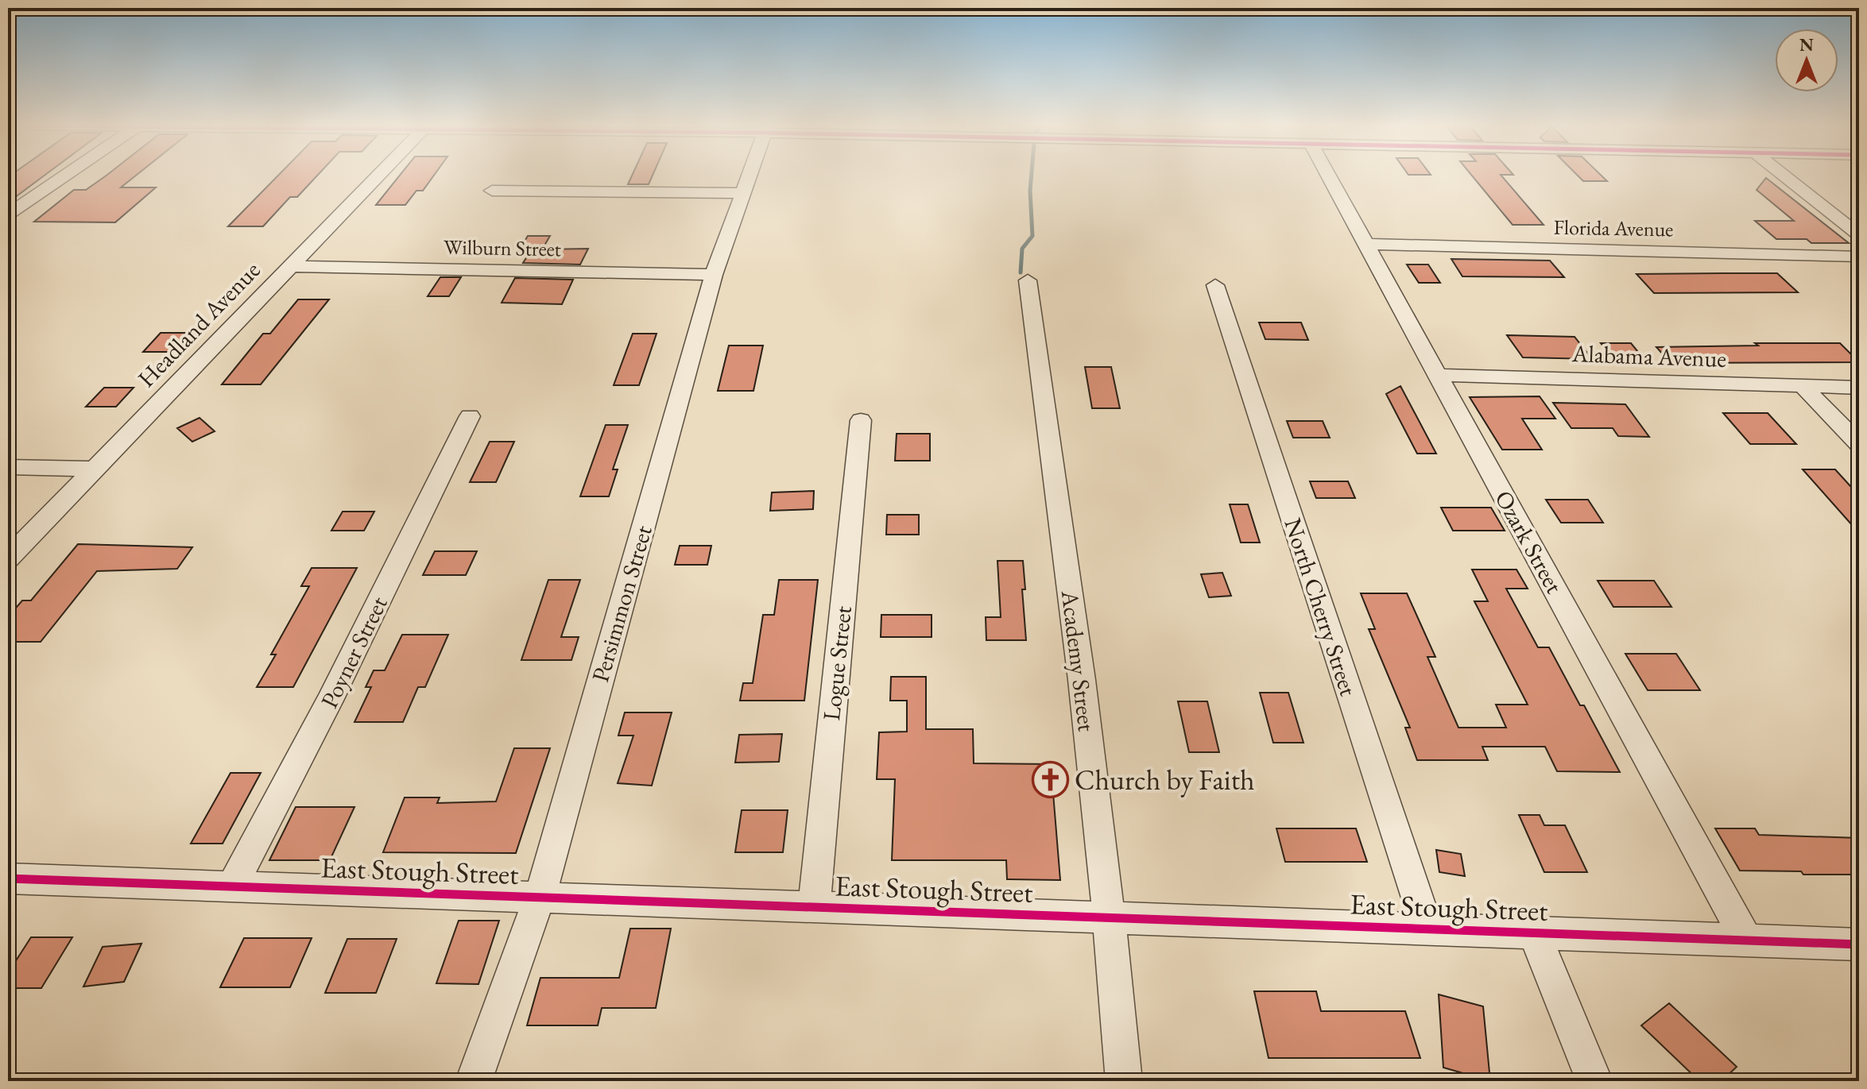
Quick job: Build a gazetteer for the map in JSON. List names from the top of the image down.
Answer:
{
  "streets": {
    "street": [
      "Florida Avenue",
      "Wilburn Street",
      "Headland Avenue",
      "Alabama Avenue",
      "Ozark Street",
      "Persimmon Street",
      "North Cherry Street",
      "Poyner Street",
      "Academy Street",
      "Logue Street",
      "East Stough Street"
    ]
  },
  "crossings": [
    ["Florida Avenue", "Ozark Street"],
    ["Wilburn Street", "Headland Avenue"],
    ["Wilburn Street", "Persimmon Street"],
    ["Alabama Avenue", "Ozark Street"],
    ["Ozark Street", "East Stough Street"],
    ["Persimmon Street", "East Stough Street"],
    ["North Cherry Street", "East Stough Street"],
    ["Poyner Street", "East Stough Street"],
    ["Academy Street", "East Stough Street"],
    ["Logue Street", "East Stough Street"]
  ],
  "places": {
    "church": ["Church by Faith"]
  },
  "north": "top"
}
